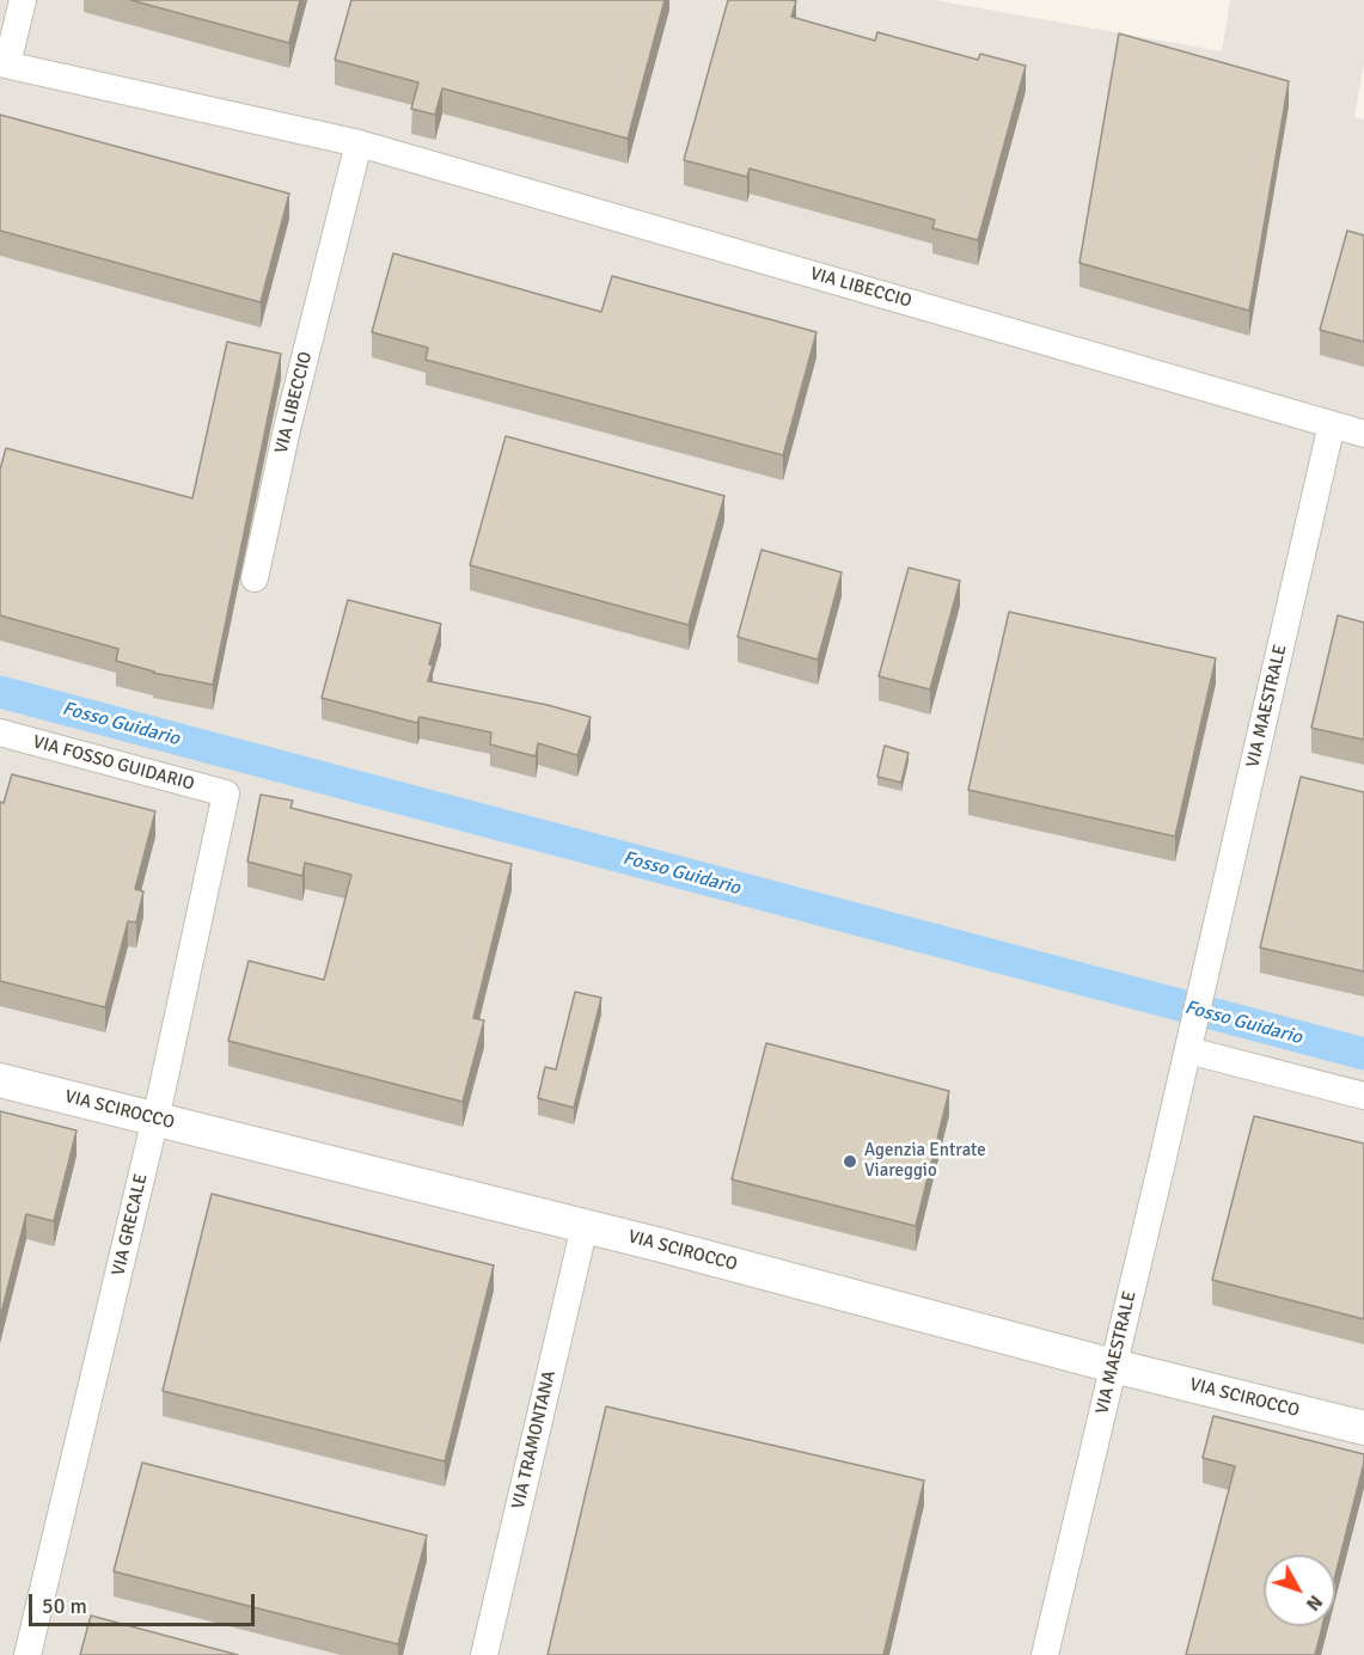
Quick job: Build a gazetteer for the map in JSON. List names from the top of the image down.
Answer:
{
  "streets": {
    "street": [
      "VIA LIBECCIO",
      "VIA MAESTRALE",
      "VIA FOSSO GUIDARIO",
      "VIA SCIROCCO",
      "VIA GRECALE",
      "VIA TRAMONTANA"
    ]
  },
  "crossings": [
    ["VIA LIBECCIO", "VIA MAESTRALE"],
    ["VIA MAESTRALE", "VIA SCIROCCO"],
    ["VIA FOSSO GUIDARIO", "VIA GRECALE"],
    ["VIA SCIROCCO", "VIA GRECALE"],
    ["VIA SCIROCCO", "VIA TRAMONTANA"]
  ],
  "water": ["Fosso Guidario"],
  "places": ["Agenzia Entrate Viareggio"],
  "scale_bar": "50 m",
  "north": "bottom right"
}
